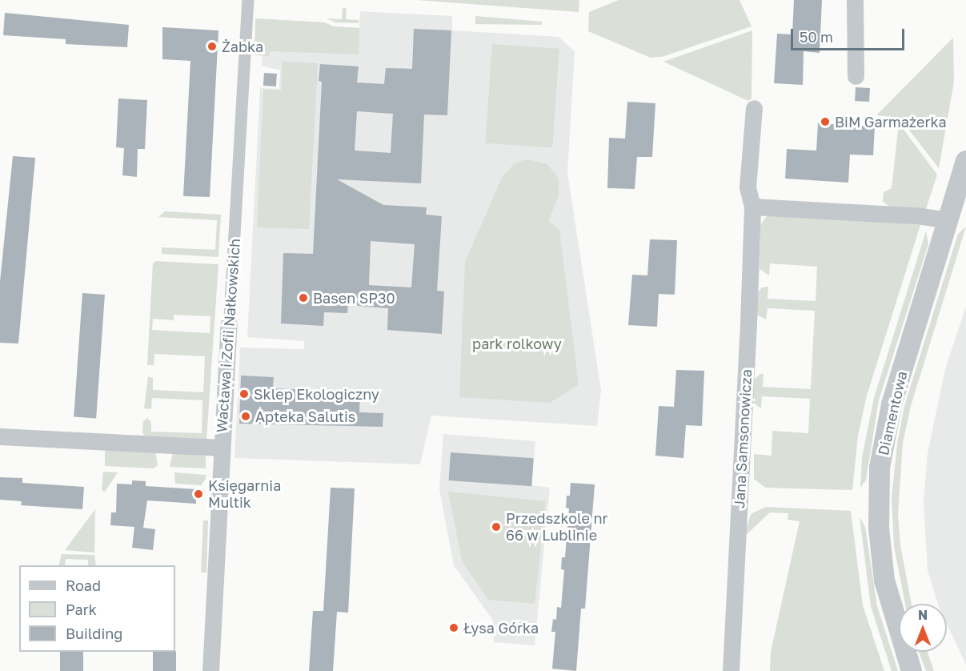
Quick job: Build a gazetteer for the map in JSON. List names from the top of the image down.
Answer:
{
  "streets": {
    "street": ["Wacława i Zofii Nałkowskich", "Diamentowa", "Jana Samsonowicza"]
  },
  "parks": ["park rolkowy"],
  "places": [
    "Żabka",
    "BiM Garmażerka",
    "Basen SP30",
    "Sklep Ekologiczny",
    "Apteka Salutis",
    "Księgarnia Multik",
    "Przedszkole nr 66 w Lublinie",
    "Łysa Górka"
  ],
  "legend": ["Road", "Park", "Building"],
  "scale_bar": "50 m",
  "north": "top"
}
